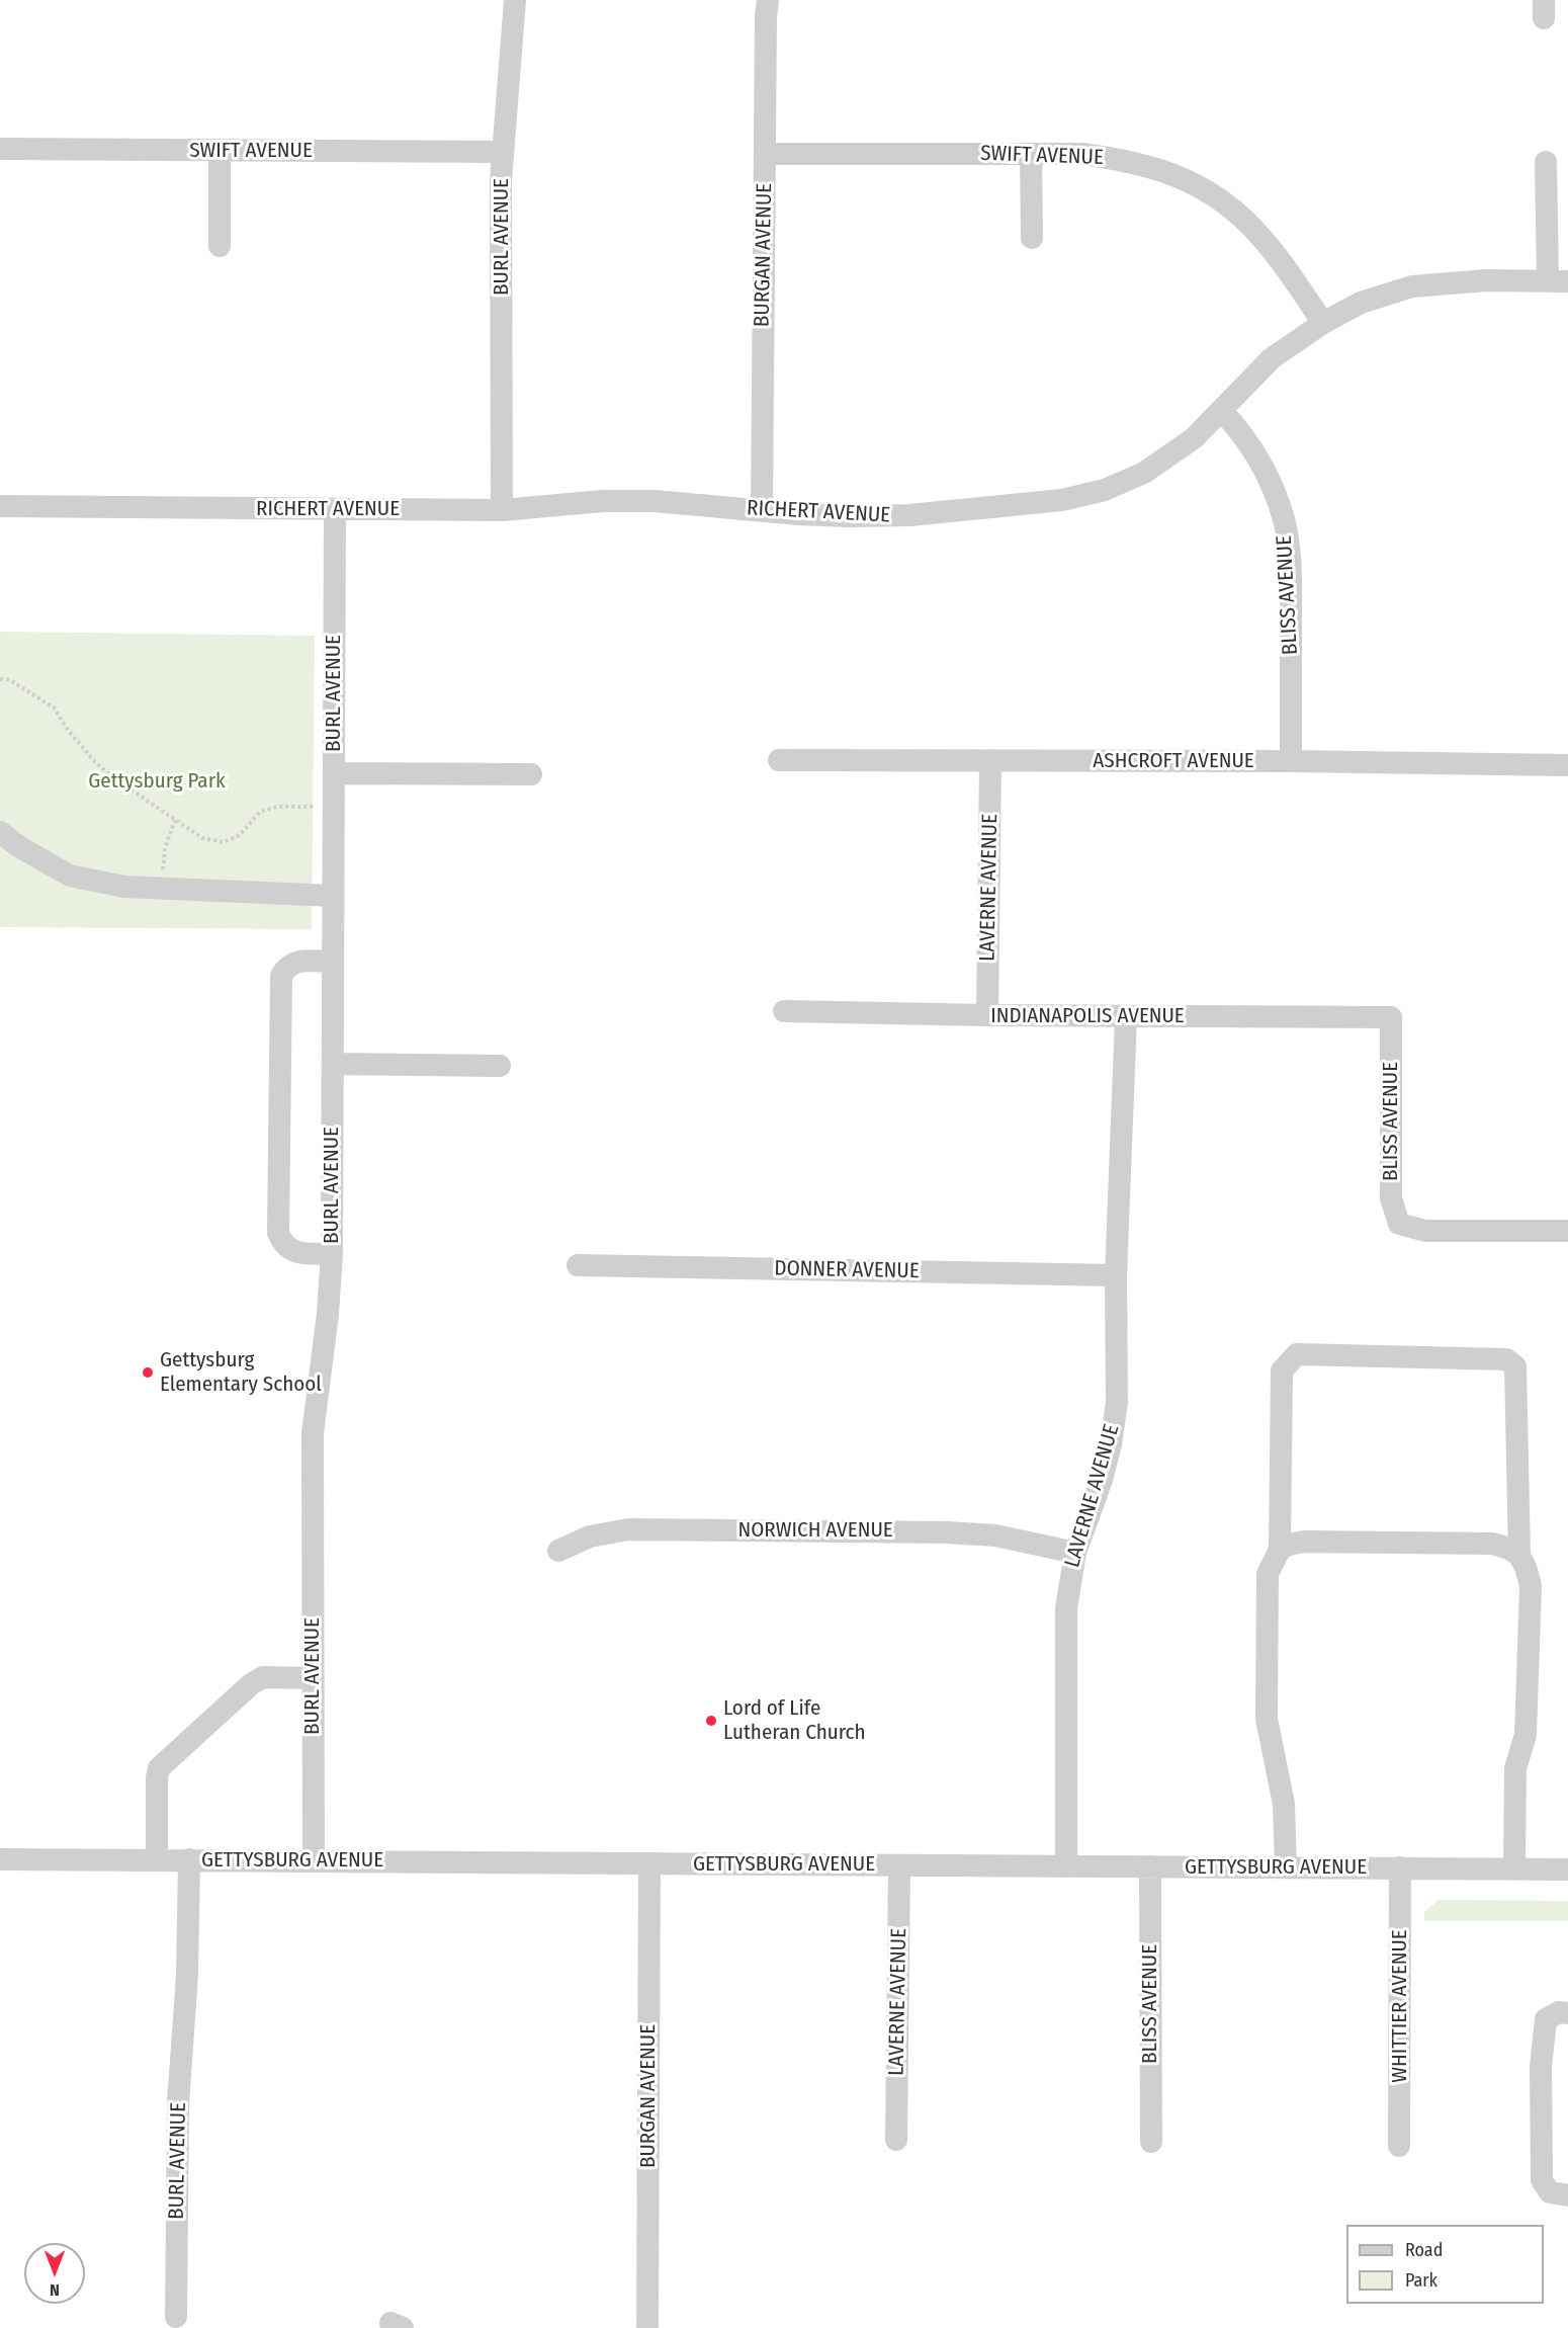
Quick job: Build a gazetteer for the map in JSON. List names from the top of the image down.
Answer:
{
  "streets": {
    "street": [
      "SWIFT AVENUE",
      "BURL AVENUE",
      "BURGAN AVENUE",
      "RICHERT AVENUE",
      "BLISS AVENUE",
      "ASHCROFT AVENUE",
      "LAVERNE AVENUE",
      "INDIANAPOLIS AVENUE",
      "DONNER AVENUE",
      "NORWICH AVENUE",
      "GETTYSBURG AVENUE",
      "WHITTIER AVENUE"
    ]
  },
  "crossings": [
    ["SWIFT AVENUE", "BURL AVENUE"],
    ["SWIFT AVENUE", "BURGAN AVENUE"],
    ["SWIFT AVENUE", "RICHERT AVENUE"],
    ["BURL AVENUE", "RICHERT AVENUE"],
    ["BURL AVENUE", "GETTYSBURG AVENUE"],
    ["BURGAN AVENUE", "RICHERT AVENUE"],
    ["BURGAN AVENUE", "GETTYSBURG AVENUE"],
    ["RICHERT AVENUE", "BLISS AVENUE"],
    ["BLISS AVENUE", "ASHCROFT AVENUE"],
    ["BLISS AVENUE", "INDIANAPOLIS AVENUE"],
    ["BLISS AVENUE", "GETTYSBURG AVENUE"],
    ["ASHCROFT AVENUE", "LAVERNE AVENUE"],
    ["LAVERNE AVENUE", "INDIANAPOLIS AVENUE"],
    ["LAVERNE AVENUE", "DONNER AVENUE"],
    ["LAVERNE AVENUE", "NORWICH AVENUE"],
    ["LAVERNE AVENUE", "GETTYSBURG AVENUE"],
    ["GETTYSBURG AVENUE", "WHITTIER AVENUE"]
  ],
  "parks": ["Gettysburg Park"],
  "places": ["Gettysburg Elementary School", "Lord of Life Lutheran Church"],
  "legend": ["Road", "Park"],
  "north": "bottom"
}
